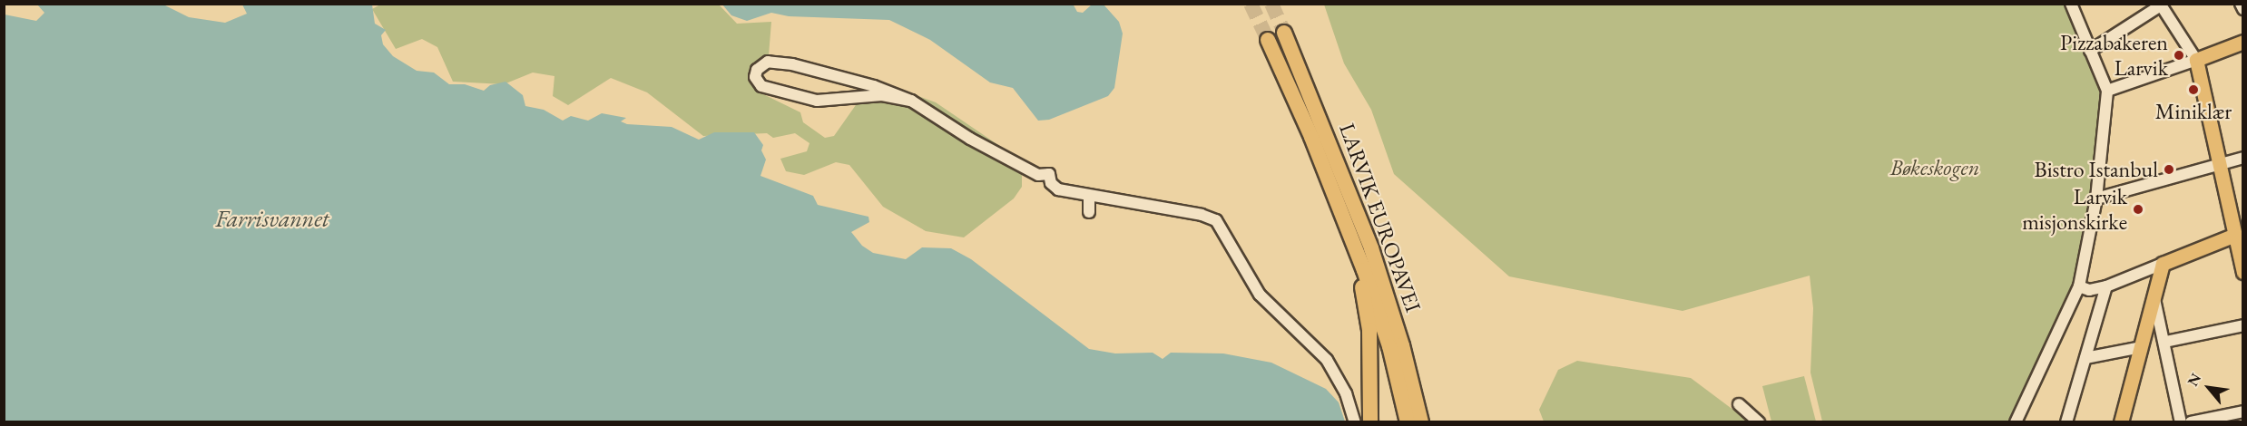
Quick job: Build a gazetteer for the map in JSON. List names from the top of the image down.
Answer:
{
  "streets": {
    "highway": ["LARVIK EUROPAVEI"]
  },
  "water": ["Farrisvannet"],
  "parks": ["Bøkeskogen"],
  "places": [
    "Pizzabakeren Larvik",
    "Miniklær",
    "Bistro Istanbul",
    "Larvik misjonskirke"
  ],
  "north": "top left"
}
